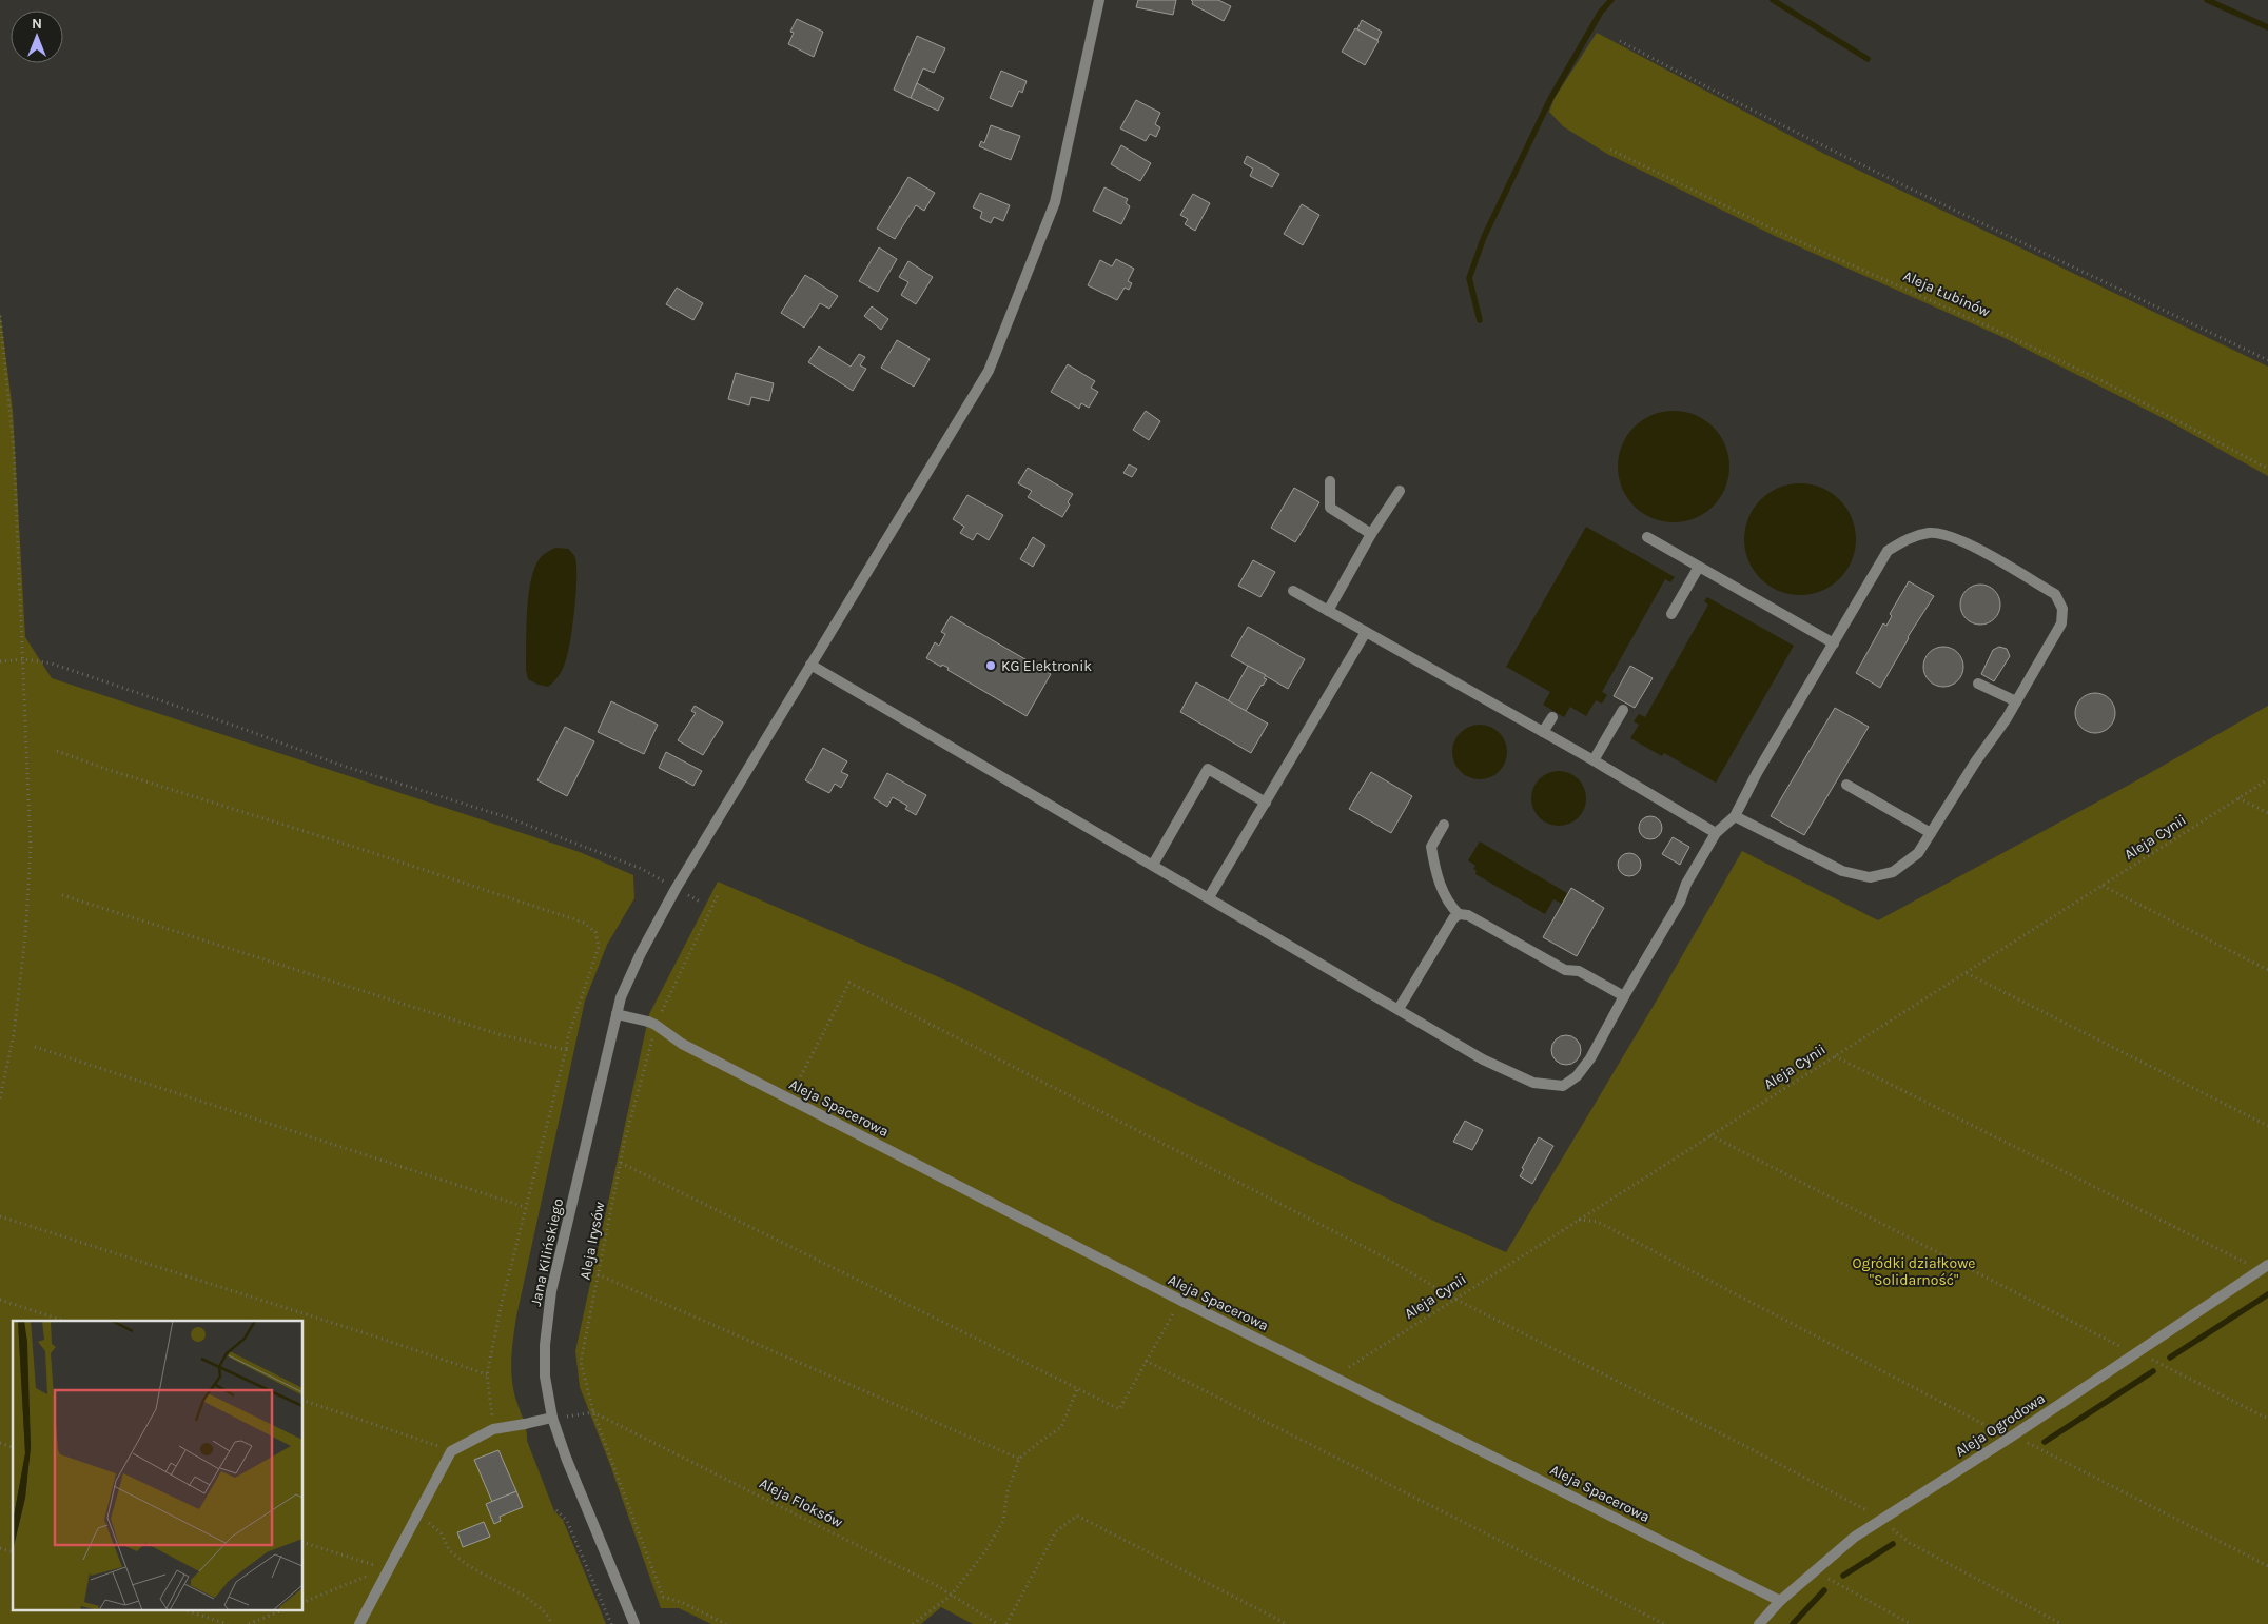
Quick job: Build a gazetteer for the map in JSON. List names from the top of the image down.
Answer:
{
  "streets": {
    "street": ["Aleja Spacerowa", "Jana Kilińskiego", "Aleja Ogrodowa"],
    "path": [
      "Aleja Łubinów",
      "Aleja Cynii",
      "Aleja Irysów",
      "Aleja Floksów"
    ]
  },
  "crossings": [
    ["Aleja Cynii", "Aleja Spacerowa"],
    ["Aleja Spacerowa", "Aleja Irysów"],
    ["Aleja Spacerowa", "Aleja Ogrodowa"],
    ["Aleja Irysów", "Aleja Floksów"],
    ["Jana Kilińskiego", "Aleja Floksów"]
  ],
  "parks": ["Ogródki działkowe \"Solidarność\""],
  "places": ["KG Elektronik"],
  "north": "top"
}
